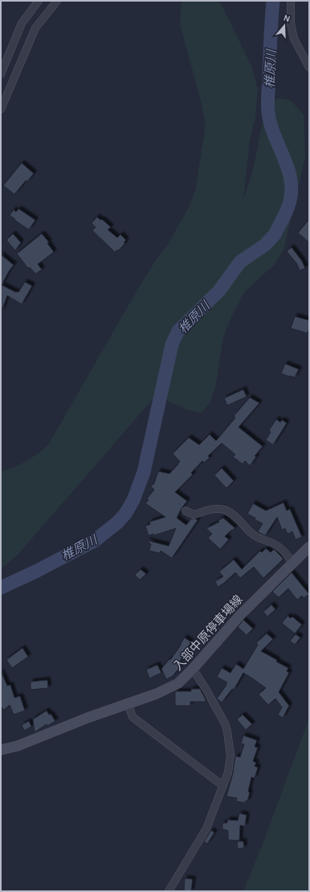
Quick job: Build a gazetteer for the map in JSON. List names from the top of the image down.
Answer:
{
  "streets": {
    "main road": ["入部中原停車場線"]
  },
  "water": ["椎原川"],
  "north": "top"
}
